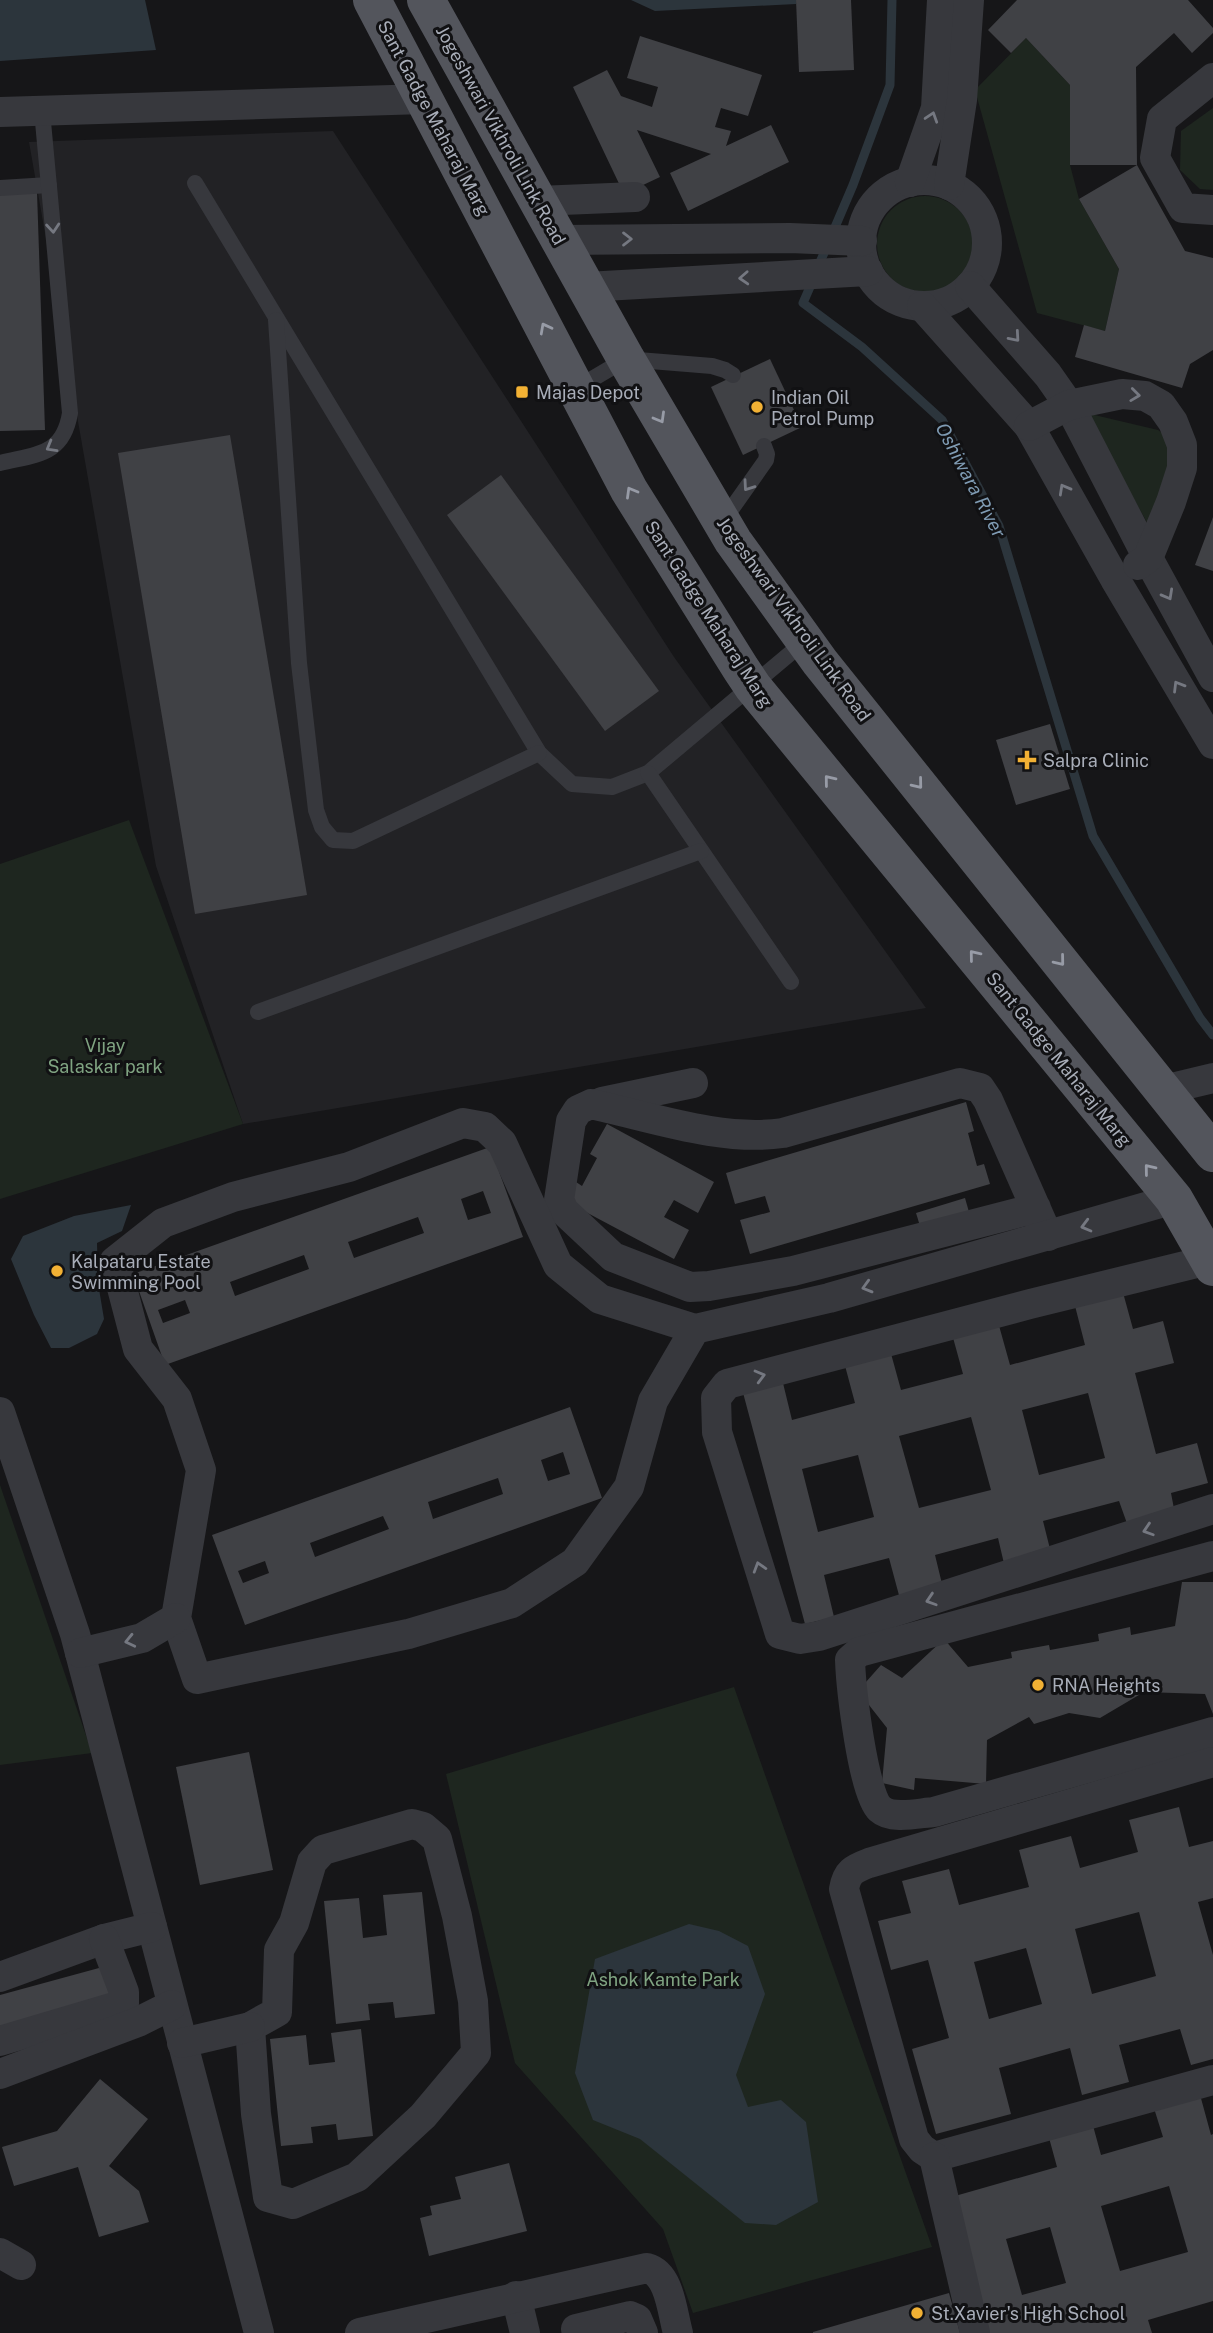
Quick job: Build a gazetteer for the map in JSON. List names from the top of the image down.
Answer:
{
  "streets": {
    "main road": ["Sant Gadge Maharaj Marg", "Jogeshwari Vikhroli Link Road"]
  },
  "one_way": ["Sant Gadge Maharaj Marg", "Jogeshwari Vikhroli Link Road"],
  "water": ["Oshiwara River"],
  "parks": ["Vijay Salaskar park", "Ashok Kamte Park"],
  "places": {
    "transit": ["Majas Depot"],
    "other": [
      "Indian Oil Petrol Pump",
      "Kalpataru Estate Swimming Pool",
      "RNA Heights",
      "St.Xavier's High School"
    ],
    "health": ["Salpra Clinic"]
  }
}
